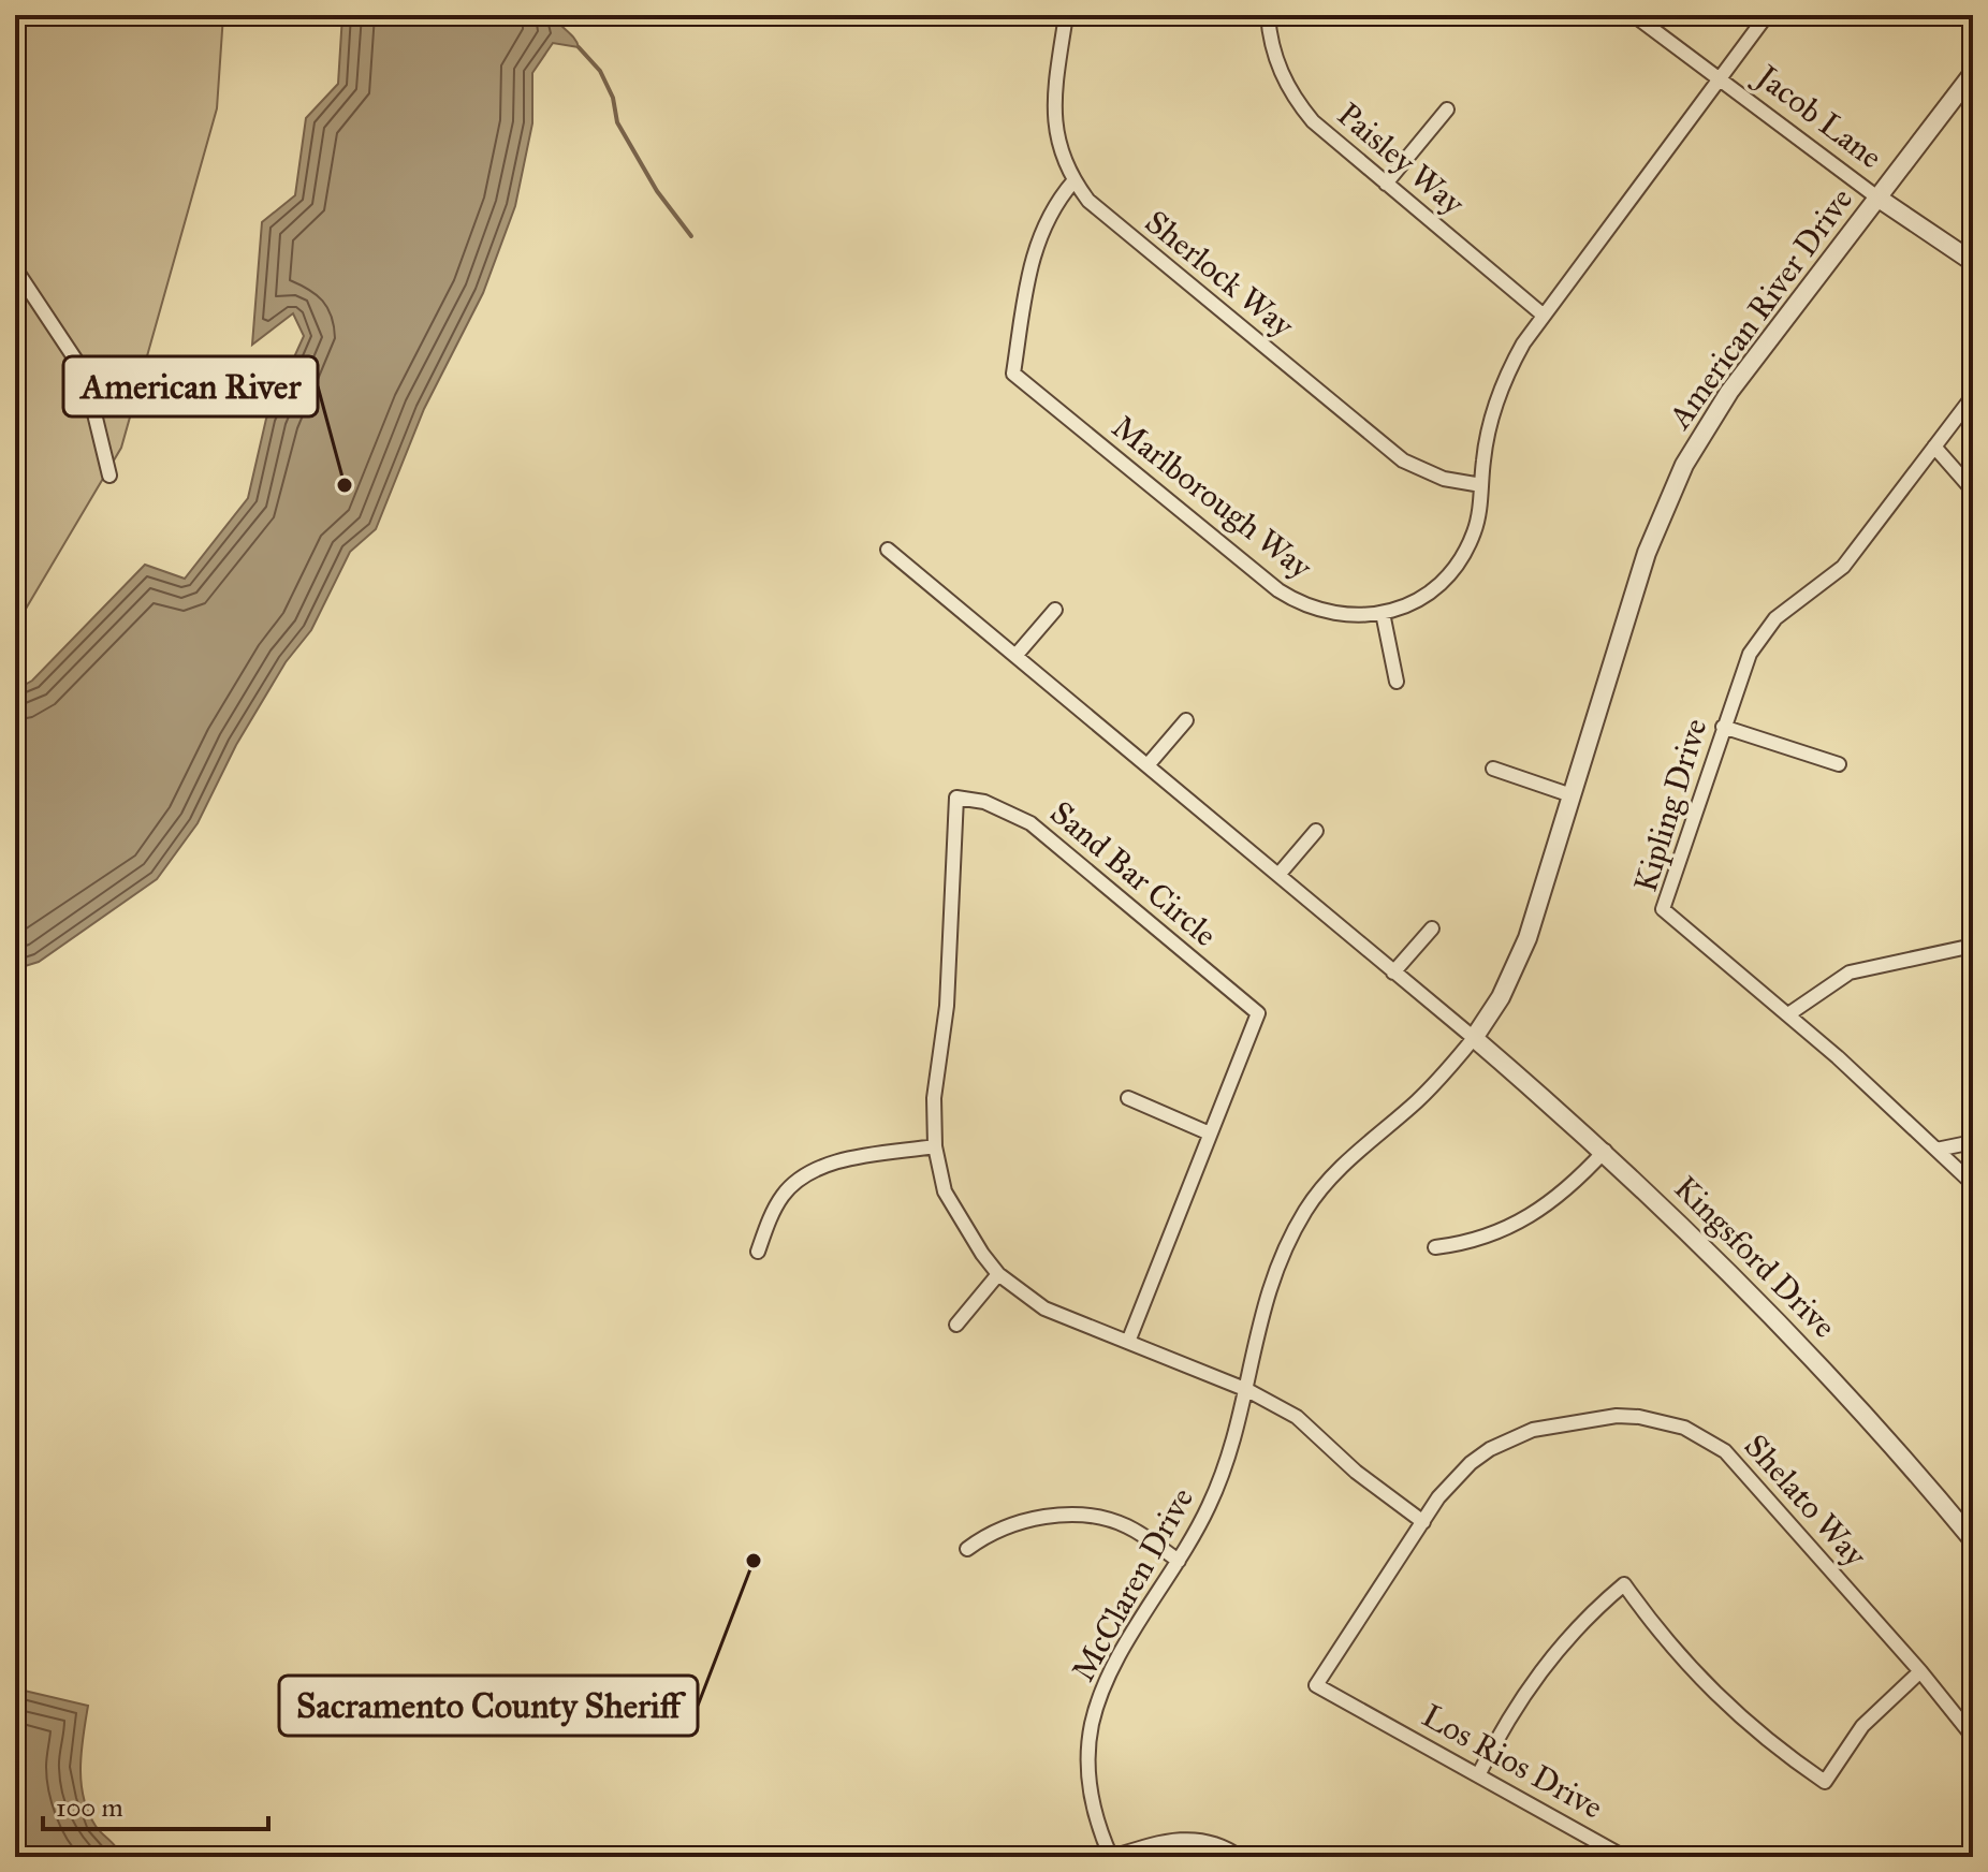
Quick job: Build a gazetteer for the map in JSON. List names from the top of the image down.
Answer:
{
  "streets": {
    "street": [
      "Jacob Lane",
      "Paisley Way",
      "Sherlock Way",
      "American River Drive",
      "Marlborough Way",
      "Kipling Drive",
      "Sand Bar Circle",
      "Kingsford Drive",
      "Shelato Way",
      "McClaren Drive",
      "Los Rios Drive"
    ]
  },
  "crossings": [
    ["Jacob Lane", "American River Drive"],
    ["Jacob Lane", "Marlborough Way"],
    ["Paisley Way", "Marlborough Way"],
    ["Sherlock Way", "Marlborough Way"],
    ["American River Drive", "Kingsford Drive"],
    ["American River Drive", "McClaren Drive"],
    ["Shelato Way", "Los Rios Drive"]
  ],
  "places": ["American River", "Sacramento County Sheriff"],
  "scale_bar": "100 m"
}
